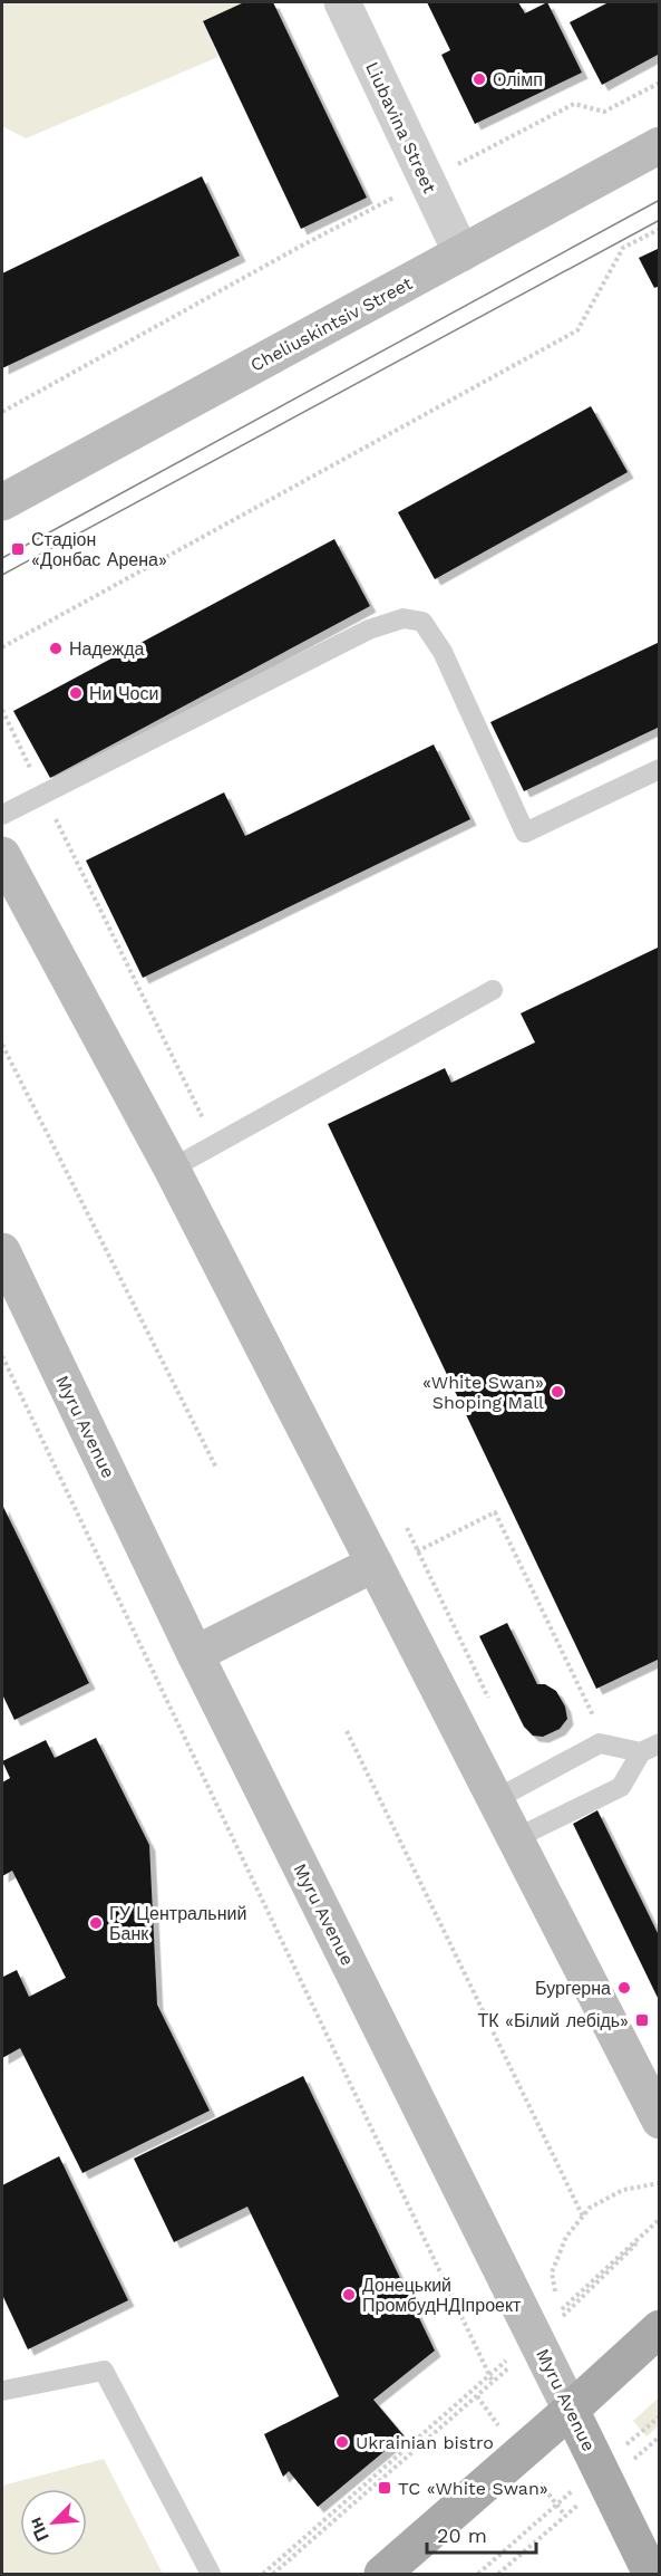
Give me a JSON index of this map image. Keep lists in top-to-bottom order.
{
  "streets": {
    "main road": ["Cheliuskintsiv Street", "Myru Avenue"],
    "street": ["Liubavina Street"]
  },
  "crossings": [
    ["Liubavina Street", "Cheliuskintsiv Street"]
  ],
  "places": {
    "other": [
      "Олімп",
      "Надежда",
      "Ни Чоси",
      "«White Swan» Shoping Mall",
      "ГУ Центральний Банк",
      "Бургерна",
      "Донецький ПромбудНДІпроект",
      "Ukrainian bistro"
    ],
    "transit": ["Стадіон «Донбас Арена»", "ТК «Білий лебідь»", "TC «White Swan»"]
  },
  "scale_bar": "20 m",
  "north": "bottom left"
}
